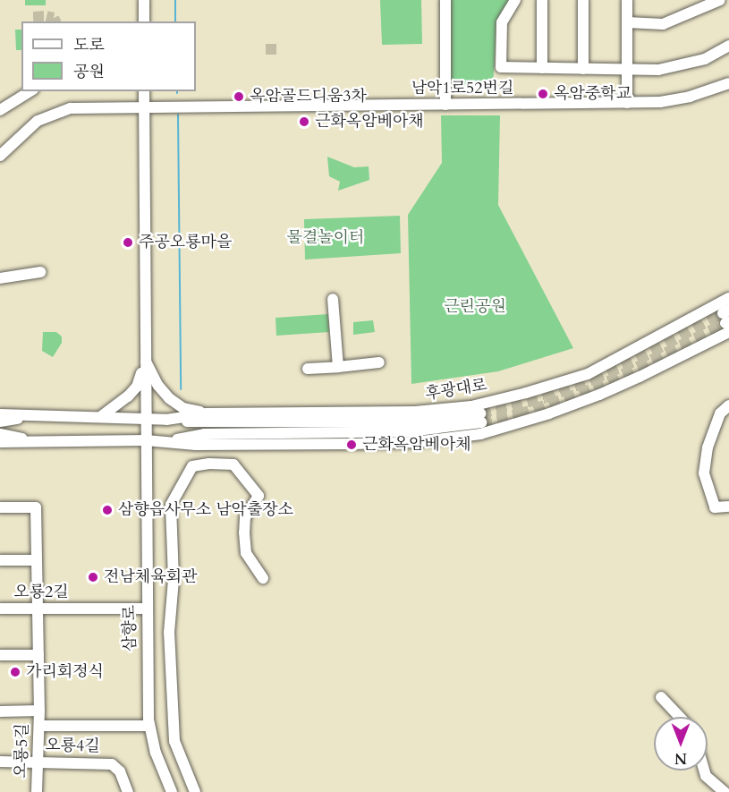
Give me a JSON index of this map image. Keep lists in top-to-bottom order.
{
  "streets": {
    "street": [
      "남악1로52번길",
      "후광대로",
      "오룡2길",
      "삼향로",
      "오룡4길",
      "오룡5길"
    ]
  },
  "crossings": [
    ["남악1로52번길", "삼향로"],
    ["후광대로", "삼향로"],
    ["오룡2길", "삼향로"],
    ["오룡2길", "오룡5길"],
    ["오룡4길", "오룡5길"]
  ],
  "parks": ["물결놀이터", "근린공원"],
  "places": [
    "옥암중학교",
    "옥암골드디움3차",
    "근화옥암베아채",
    "주공오룡마을",
    "근화옥암베아체",
    "삼향읍사무소 남악출장소",
    "전남체육회관",
    "가리회정식"
  ],
  "legend": ["도로", "공원"],
  "north": "bottom"
}
